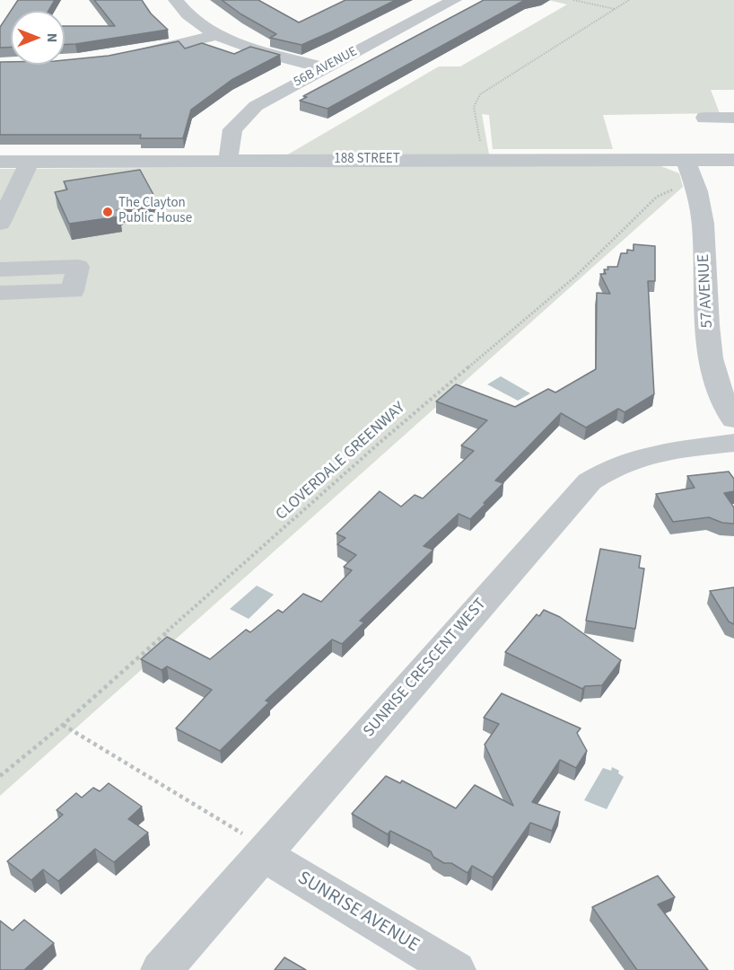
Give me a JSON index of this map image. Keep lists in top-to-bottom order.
{
  "streets": {
    "street": [
      "56B AVENUE",
      "188 STREET",
      "57 AVENUE",
      "SUNRISE CRESCENT WEST",
      "SUNRISE AVENUE"
    ],
    "path": ["CLOVERDALE GREENWAY"]
  },
  "crossings": [
    ["56B AVENUE", "188 STREET"],
    ["188 STREET", "57 AVENUE"],
    ["SUNRISE CRESCENT WEST", "SUNRISE AVENUE"]
  ],
  "places": ["The Clayton Public House"],
  "north": "right"
}
